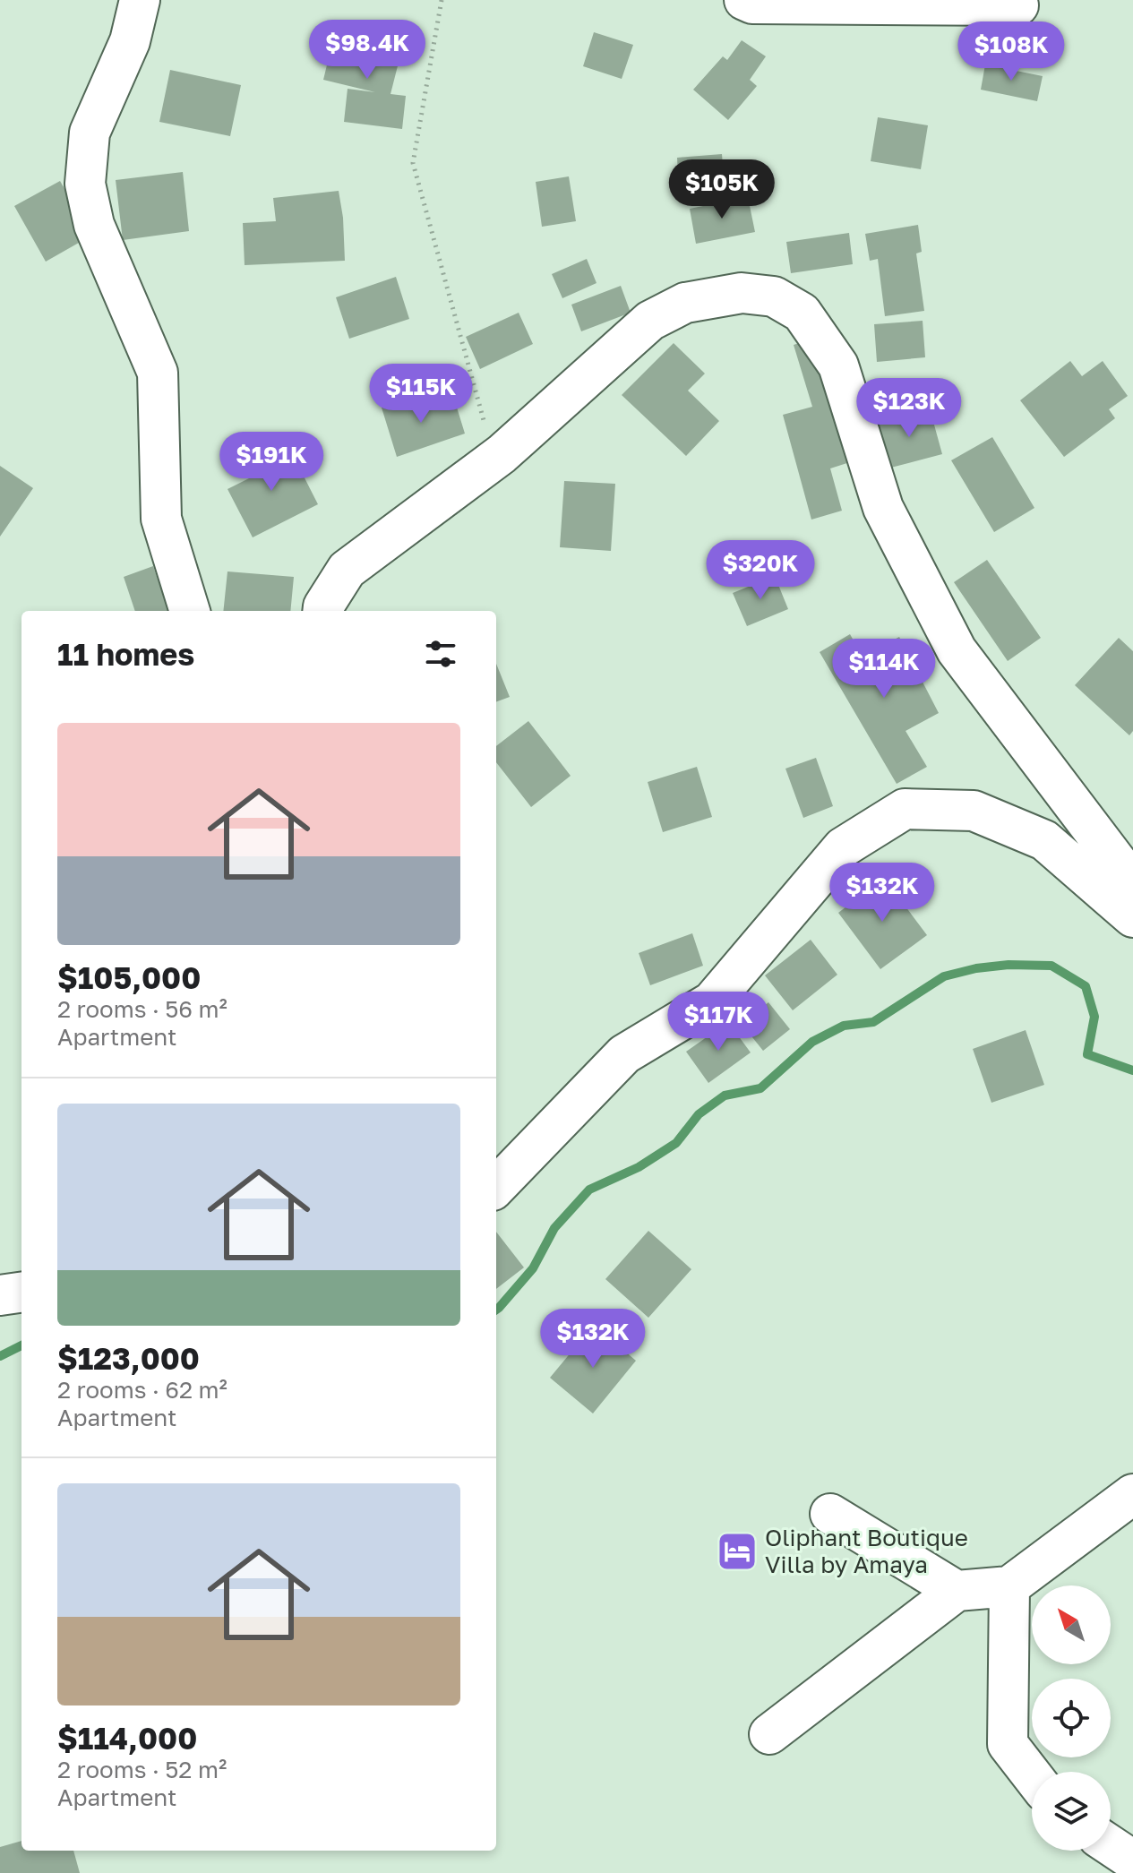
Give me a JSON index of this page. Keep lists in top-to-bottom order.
{
  "places": {
    "hotel": ["Oliphant Boutique Villa by Amaya"]
  },
  "north": "top left",
  "page": {
    "price": [
      "$98.4K",
      "$108K",
      "$105K",
      "$115K",
      "$123K",
      "$191K",
      "$320K",
      "$114K",
      "$132K",
      "$117K",
      "$132K"
    ],
    "heading": "11 homes",
    "list": [
      {
        "name": "$105,000",
        "note": "2 rooms · 56 m² · Apartment"
      },
      {
        "name": "$123,000",
        "note": "2 rooms · 62 m² · Apartment"
      },
      {
        "name": "$114,000",
        "note": "2 rooms · 52 m² · Apartment"
      }
    ]
  }
}
